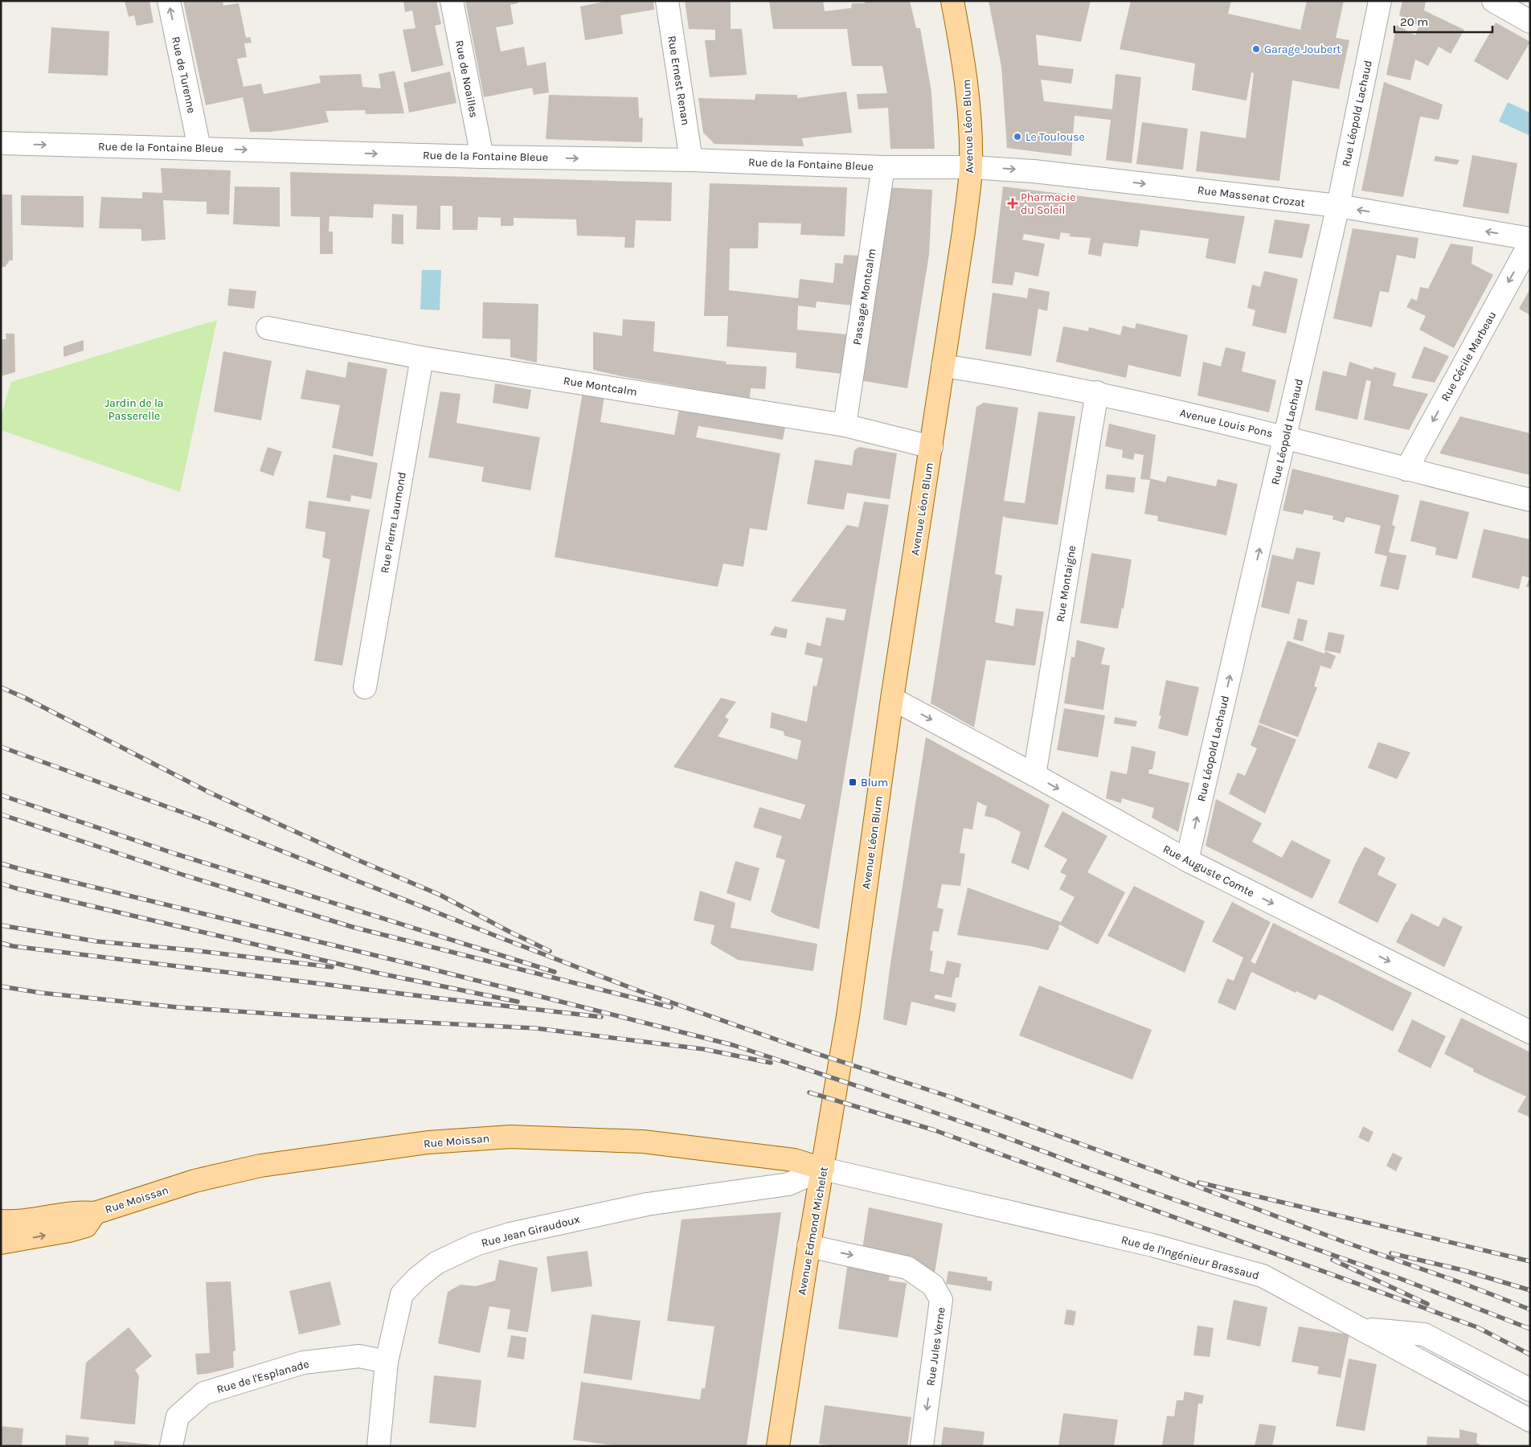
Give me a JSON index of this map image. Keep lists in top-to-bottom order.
{
  "streets": {
    "main road": ["Avenue Léon Blum", "Rue Moissan", "Avenue Edmond Michelet"],
    "street": [
      "Rue de Turenne",
      "Rue de Noailles",
      "Rue Ernest Renan",
      "Rue Léopold Lachaud",
      "Rue de la Fontaine Bleue",
      "Rue Massenat Crozat",
      "Passage Montcalm",
      "Rue Cécile Marbeau",
      "Rue Montcalm",
      "Avenue Louis Pons",
      "Rue Pierre Laumond",
      "Rue Montaigne",
      "Rue Auguste Comte",
      "Rue Jean Giraudoux",
      "Rue de l'Ingénieur Brassaud",
      "Rue Jules Verne",
      "Rue de l'Esplanade"
    ]
  },
  "crossings": [
    ["Rue de Turenne", "Rue de la Fontaine Bleue"],
    ["Rue de Noailles", "Rue de la Fontaine Bleue"],
    ["Rue Ernest Renan", "Rue de la Fontaine Bleue"],
    ["Rue Léopold Lachaud", "Rue Massenat Crozat"],
    ["Rue Léopold Lachaud", "Avenue Louis Pons"],
    ["Rue Léopold Lachaud", "Rue Auguste Comte"],
    ["Avenue Léon Blum", "Rue de la Fontaine Bleue"],
    ["Avenue Léon Blum", "Rue Massenat Crozat"],
    ["Avenue Léon Blum", "Rue Montcalm"],
    ["Avenue Léon Blum", "Avenue Louis Pons"],
    ["Avenue Léon Blum", "Rue Auguste Comte"],
    ["Avenue Léon Blum", "Avenue Edmond Michelet"],
    ["Rue de la Fontaine Bleue", "Rue Massenat Crozat"],
    ["Rue de la Fontaine Bleue", "Passage Montcalm"],
    ["Passage Montcalm", "Rue Montcalm"],
    ["Rue Cécile Marbeau", "Avenue Louis Pons"],
    ["Rue Montcalm", "Rue Pierre Laumond"],
    ["Avenue Louis Pons", "Rue Montaigne"],
    ["Rue Montaigne", "Rue Auguste Comte"],
    ["Rue Moissan", "Rue Jean Giraudoux"],
    ["Rue Moissan", "Avenue Edmond Michelet"],
    ["Rue Moissan", "Rue de l'Ingénieur Brassaud"],
    ["Rue Jean Giraudoux", "Avenue Edmond Michelet"],
    ["Rue Jean Giraudoux", "Rue de l'Ingénieur Brassaud"],
    ["Rue Jean Giraudoux", "Rue de l'Esplanade"],
    ["Avenue Edmond Michelet", "Rue de l'Ingénieur Brassaud"],
    ["Avenue Edmond Michelet", "Rue Jules Verne"]
  ],
  "one_way": [
    "Rue de Turenne",
    "Rue Léopold Lachaud",
    "Rue de la Fontaine Bleue",
    "Rue Cécile Marbeau",
    "Rue Auguste Comte"
  ],
  "parks": ["Jardin de la Passerelle"],
  "places": {
    "other": ["Garage Joubert", "Le Toulouse"],
    "health": ["Pharmacie du Soleil"],
    "transit": ["Blum"]
  },
  "scale_bar": "20 m"
}
